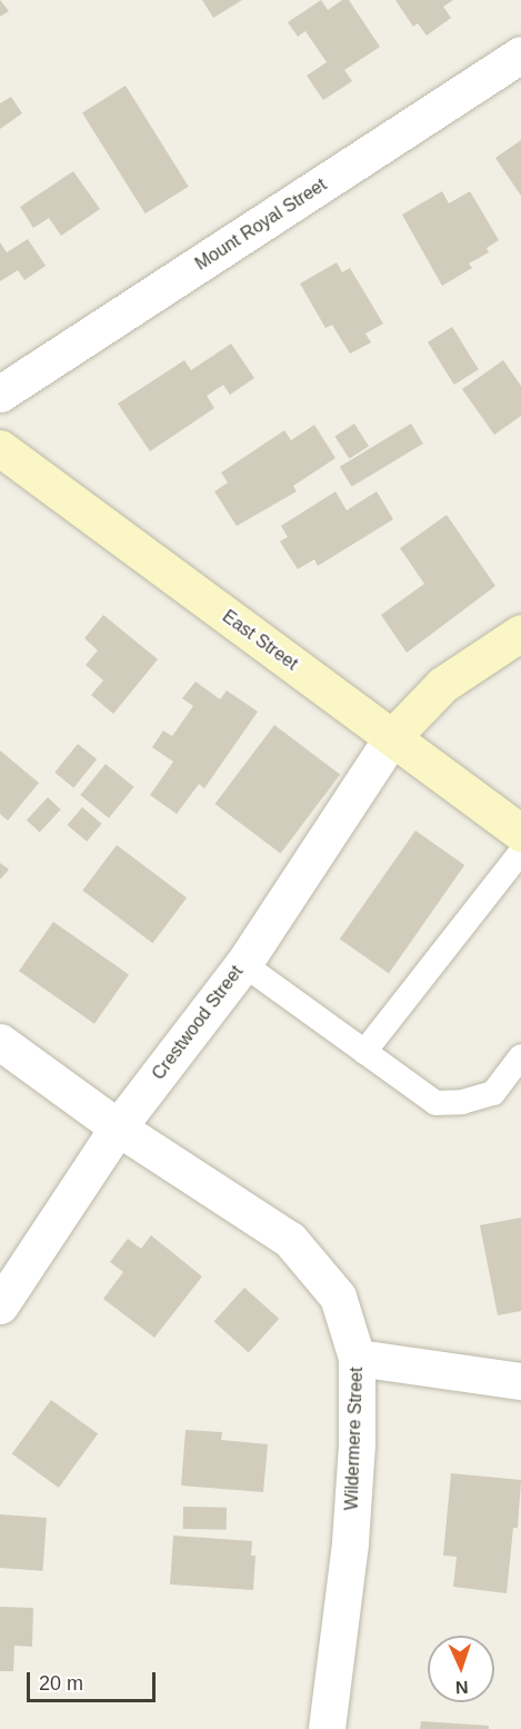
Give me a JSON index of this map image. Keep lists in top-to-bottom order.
{
  "streets": {
    "main road": ["East Street"],
    "street": ["Mount Royal Street", "Crestwood Street", "Wildermere Street"]
  },
  "crossings": [
    ["East Street", "Crestwood Street"],
    ["Crestwood Street", "Wildermere Street"]
  ],
  "scale_bar": "20 m",
  "north": "bottom"
}
